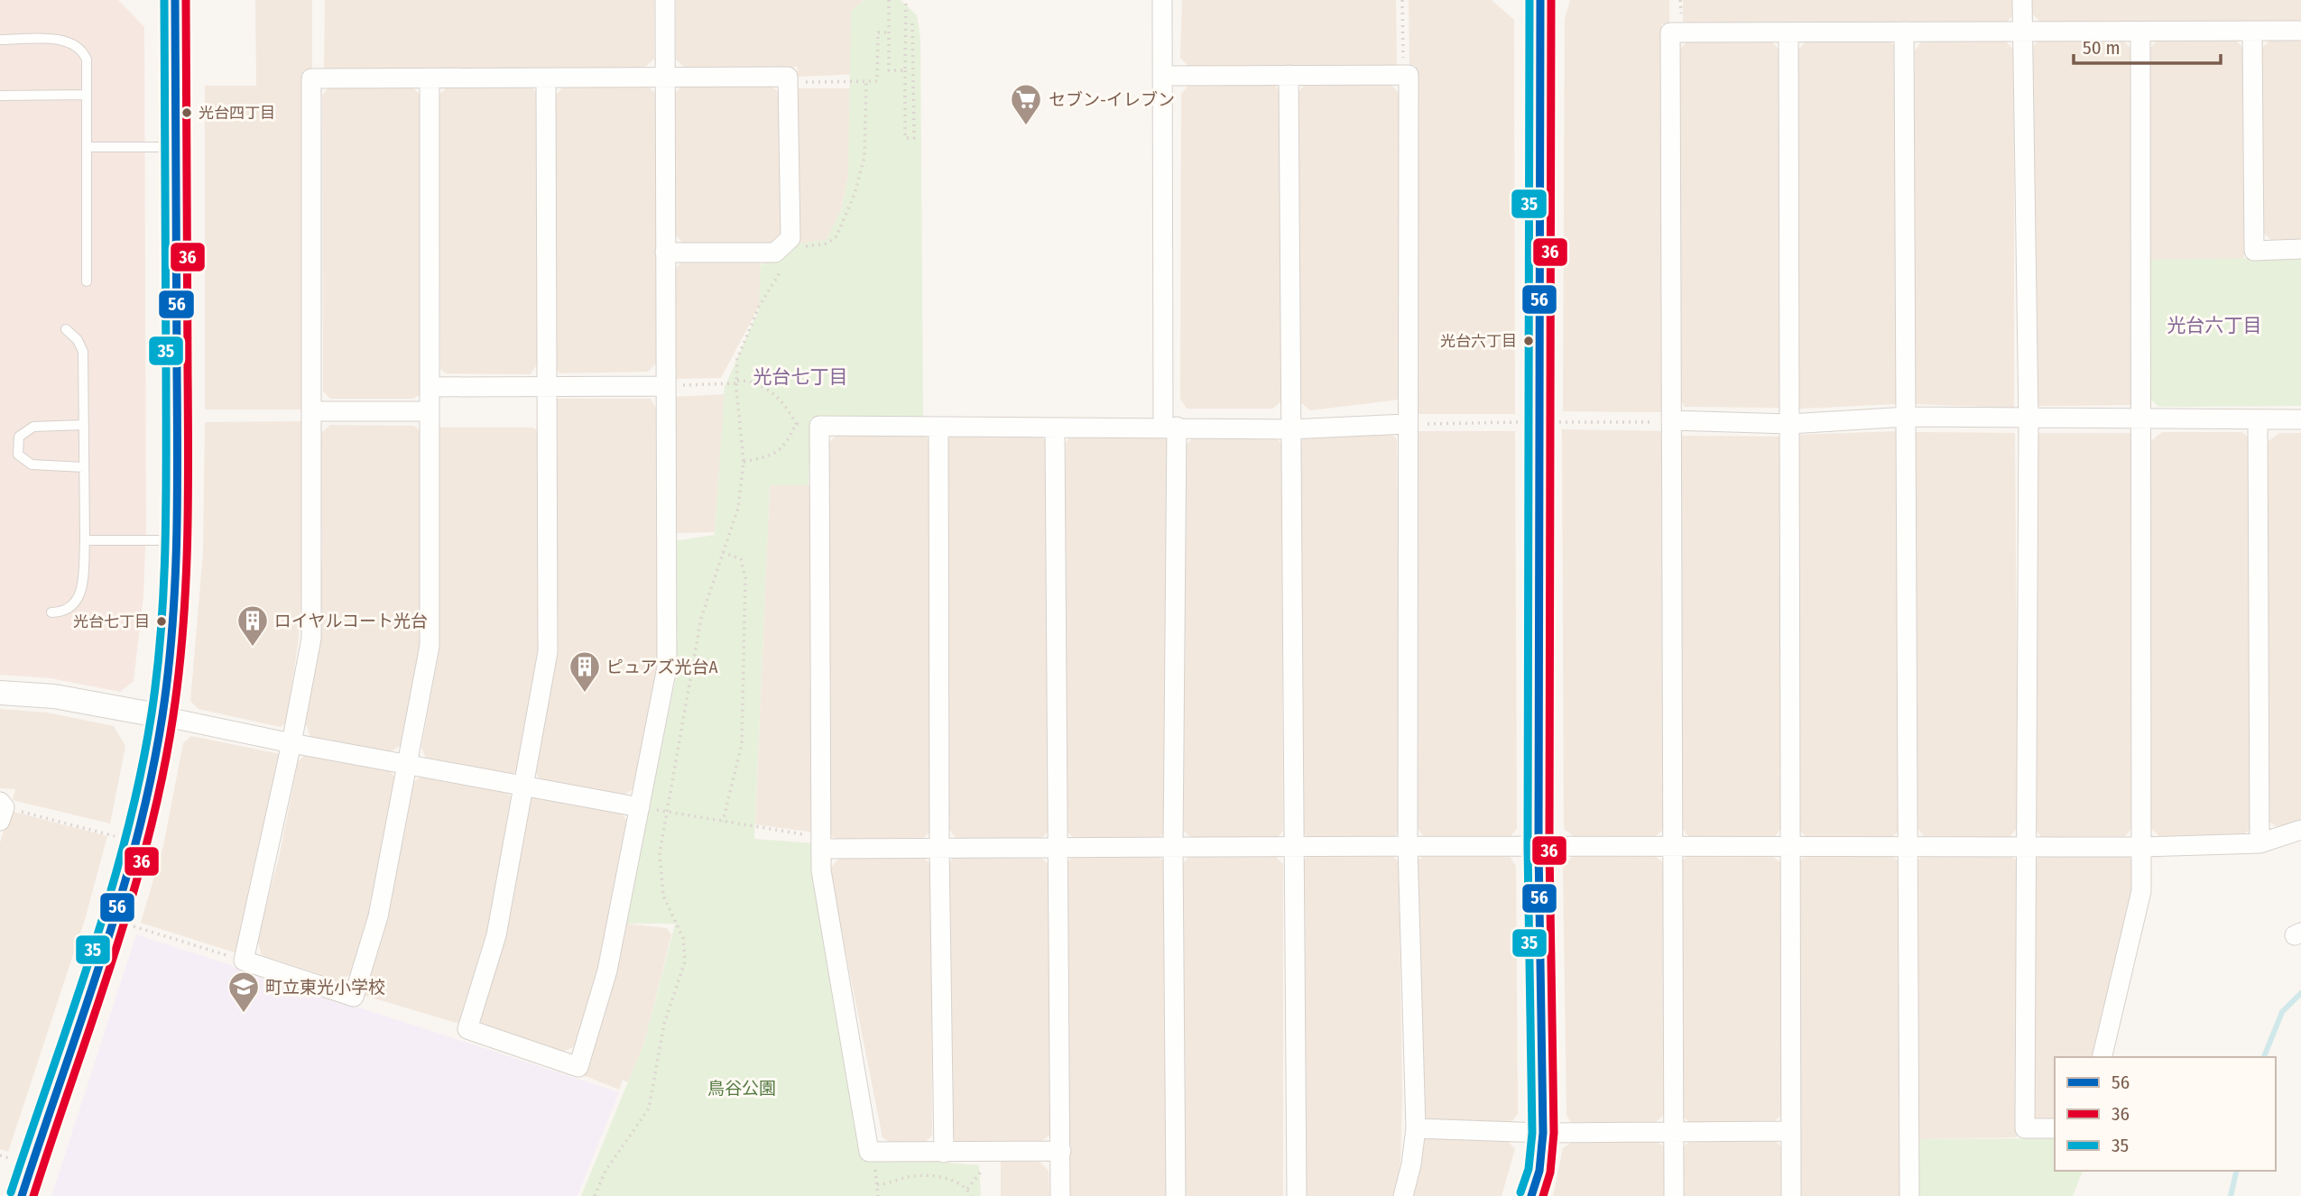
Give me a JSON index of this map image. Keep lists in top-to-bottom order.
{
  "districts": ["光台六丁目", "光台七丁目"],
  "parks": ["鳥谷公園"],
  "places": {
    "other": ["光台四丁目", "光台六丁目", "光台七丁目"],
    "supermarket": ["セブン-イレブン"],
    "building": ["ロイヤルコート光台", "ピュアズ光台A"],
    "school or university": ["町立東光小学校"]
  },
  "lines": ["transit line 56", "transit line 36", "transit line 35"],
  "legend": ["56", "36", "35"],
  "scale_bar": "50 m"
}
